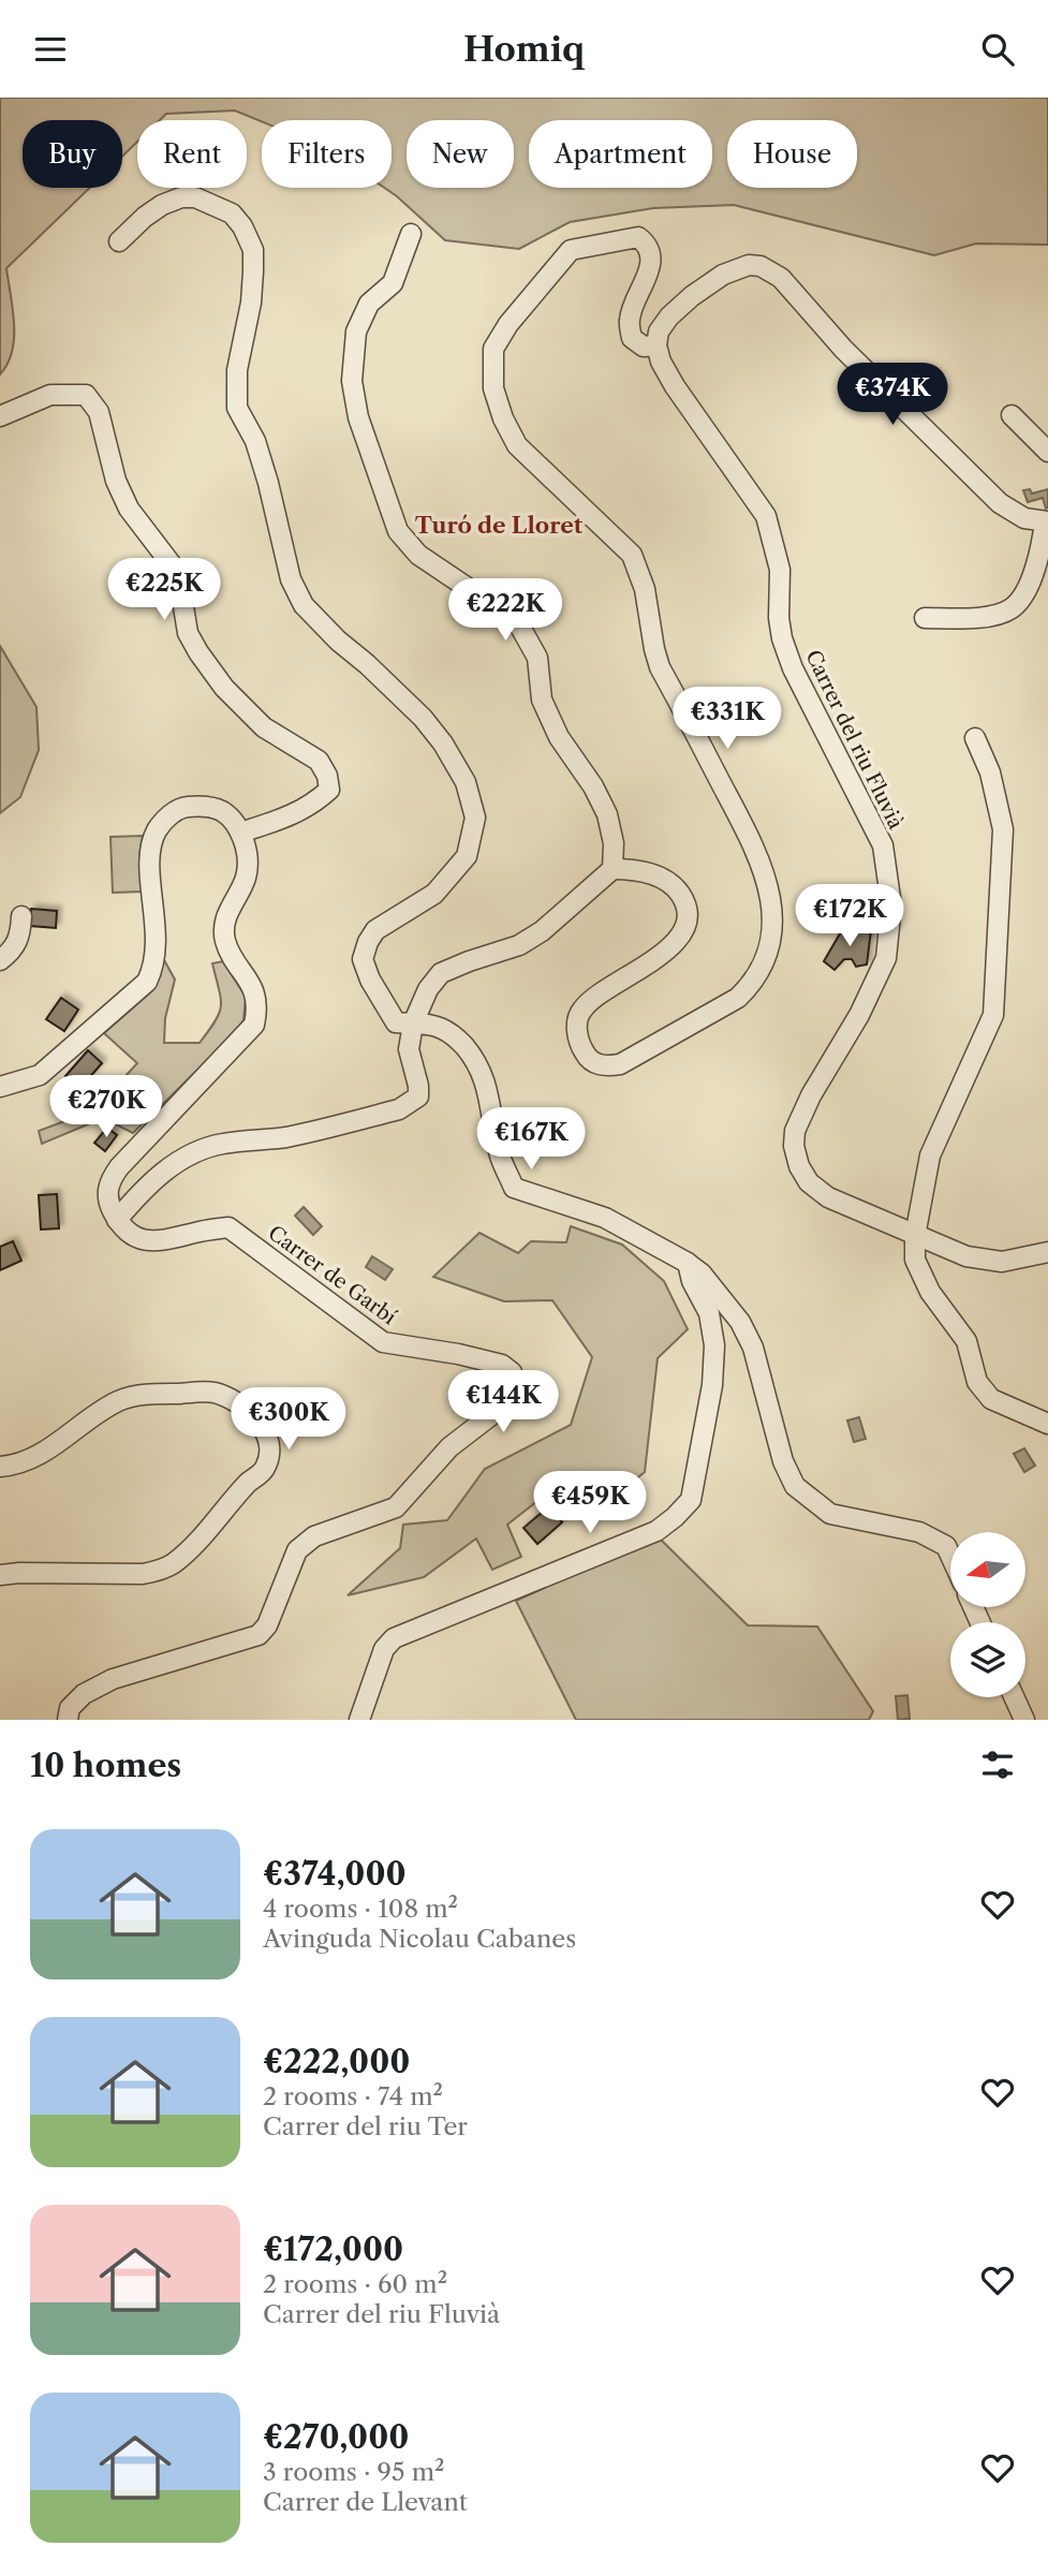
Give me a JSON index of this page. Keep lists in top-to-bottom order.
{
  "streets": {
    "street": ["Carrer del riu Fluvià", "Carrer de Garbí"]
  },
  "districts": ["Turó de Lloret"],
  "north": "left",
  "page": {
    "header": "Homiq",
    "chip": [
      "Buy",
      "Rent",
      "Filters",
      "New",
      "Apartment",
      "House"
    ],
    "price": [
      "€374K",
      "€225K",
      "€222K",
      "€331K",
      "€172K",
      "€270K",
      "€167K",
      "€144K",
      "€300K",
      "€459K"
    ],
    "heading": "10 homes",
    "list": [
      {
        "name": "€374,000",
        "note": "4 rooms · 108 m² · Avinguda Nicolau Cabanes"
      },
      {
        "name": "€222,000",
        "note": "2 rooms · 74 m² · Carrer del riu Ter"
      },
      {
        "name": "€172,000",
        "note": "2 rooms · 60 m² · Carrer del riu Fluvià"
      },
      {
        "name": "€270,000",
        "note": "3 rooms · 95 m² · Carrer de Llevant"
      }
    ]
  }
}
